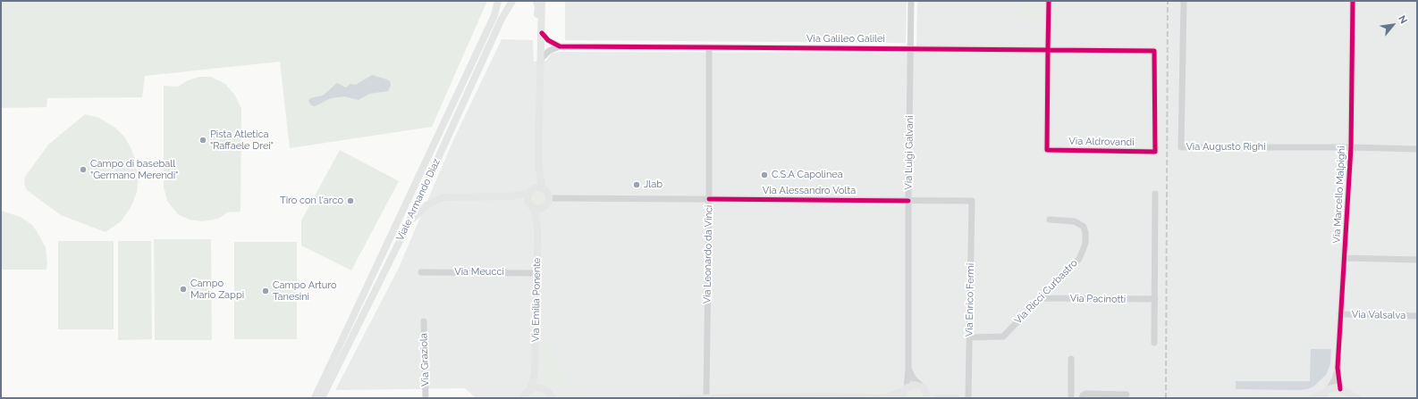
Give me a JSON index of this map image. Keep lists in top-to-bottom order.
{
  "streets": {
    "main road": ["Viale Armando Diaz", "Via Emilia Ponente"],
    "street": [
      "Via Galileo Galilei",
      "Via Aldrovandi",
      "Via Augusto Righi",
      "Via Luigi Galvani",
      "Via Alessandro Volta",
      "Via Marcello Malpighi",
      "Via Leonardo da Vinci",
      "Via Meucci",
      "Via Ricci Curbastro",
      "Via Pacinotti",
      "Via Enrico Fermi",
      "Via Valsalva",
      "Via Graziola"
    ]
  },
  "crossings": [
    ["Via Galileo Galilei", "Via Aldrovandi"],
    ["Via Galileo Galilei", "Via Luigi Galvani"],
    ["Via Galileo Galilei", "Via Leonardo da Vinci"],
    ["Via Augusto Righi", "Via Marcello Malpighi"],
    ["Via Luigi Galvani", "Via Alessandro Volta"],
    ["Via Alessandro Volta", "Via Leonardo da Vinci"],
    ["Via Alessandro Volta", "Via Emilia Ponente"],
    ["Via Alessandro Volta", "Via Enrico Fermi"],
    ["Via Marcello Malpighi", "Via Valsalva"],
    ["Via Meucci", "Via Emilia Ponente"],
    ["Via Ricci Curbastro", "Via Pacinotti"],
    ["Via Ricci Curbastro", "Via Enrico Fermi"]
  ],
  "places": [
    "Pista Atletica \"Raffaele Drei\"",
    "Campo di baseball \"Germano Merendi\"",
    "C.S.A Capolinea",
    "Jlab",
    "Tiro con l'arco",
    "Campo Mario Zappi",
    "Campo Arturo Tanesini"
  ],
  "north": "top right"
}
